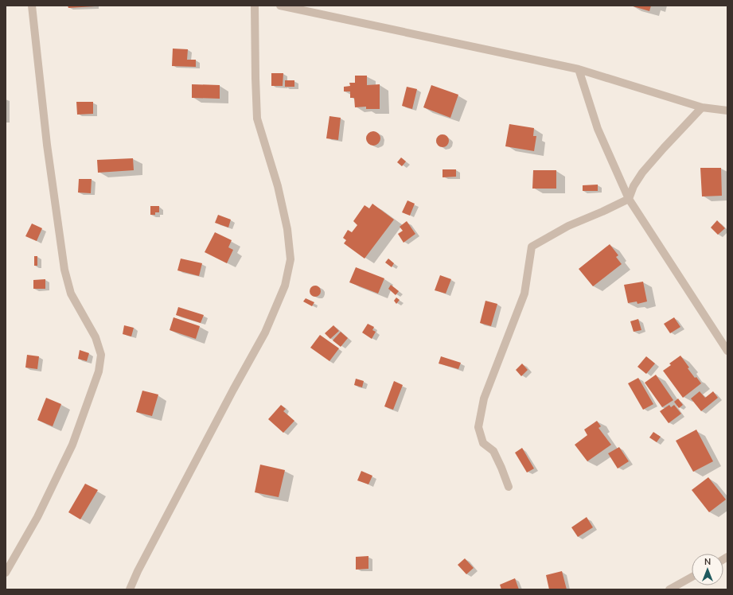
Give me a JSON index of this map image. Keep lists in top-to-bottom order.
{
  "north": "top"
}
